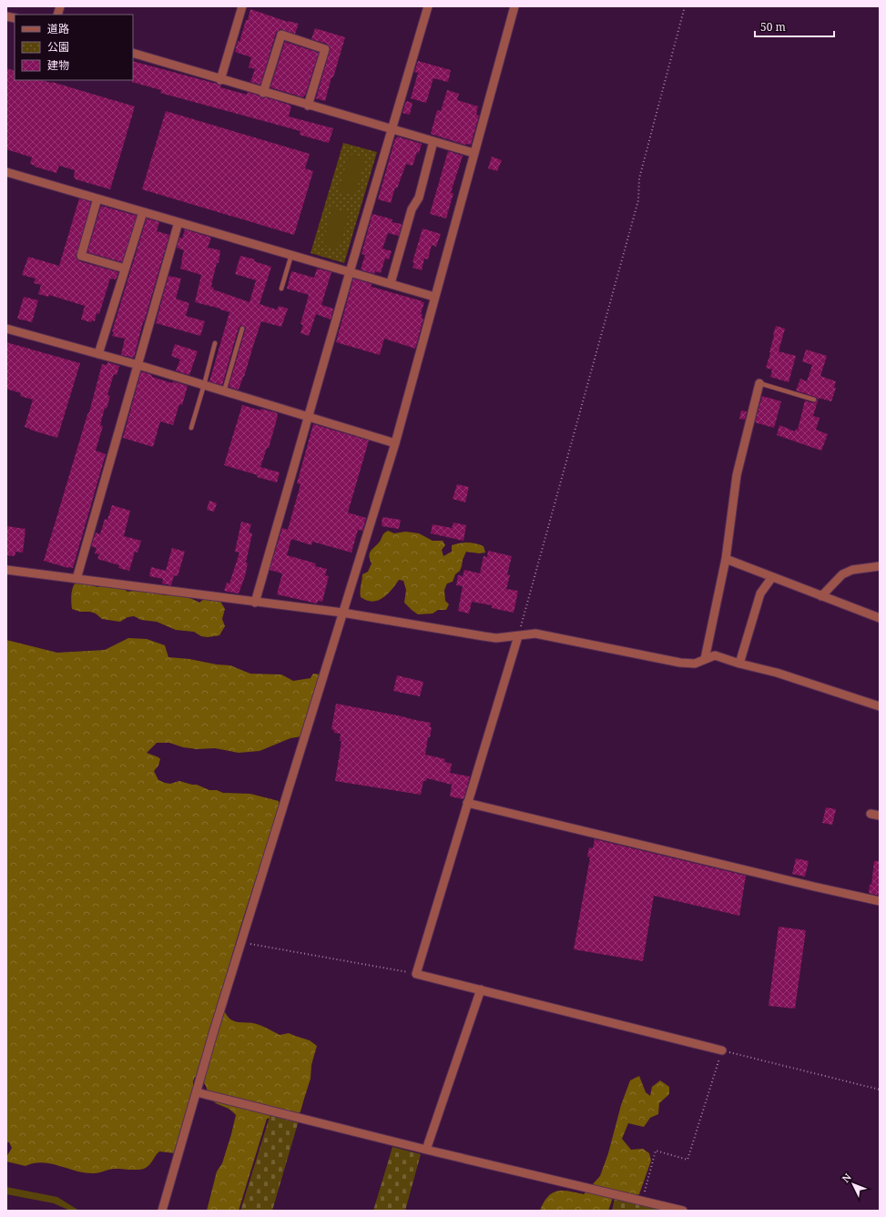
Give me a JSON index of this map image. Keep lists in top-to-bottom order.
{
  "legend": ["道路", "公園", "建物"],
  "scale_bar": "50 m",
  "north": "top left"
}
